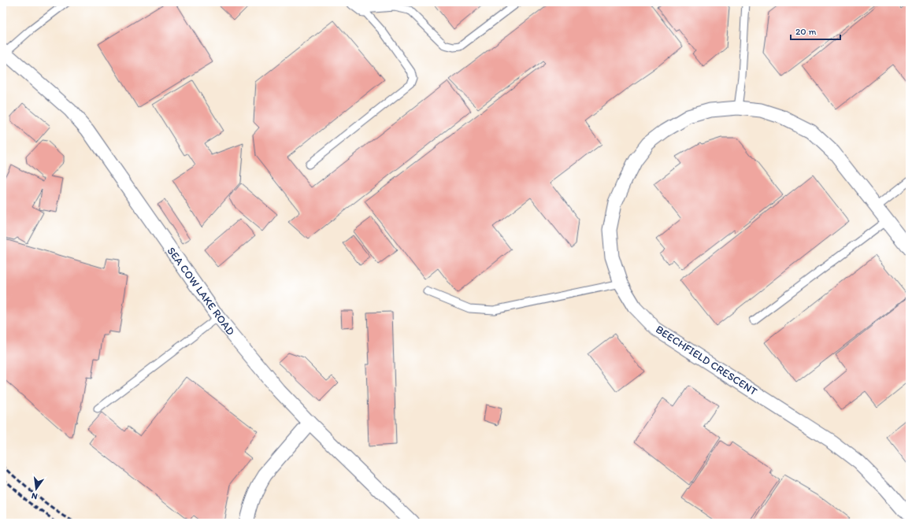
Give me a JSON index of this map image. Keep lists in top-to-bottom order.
{
  "streets": {
    "street": ["SEA COW LAKE ROAD", "BEECHFIELD CRESCENT"]
  },
  "scale_bar": "20 m",
  "north": "bottom"
}
